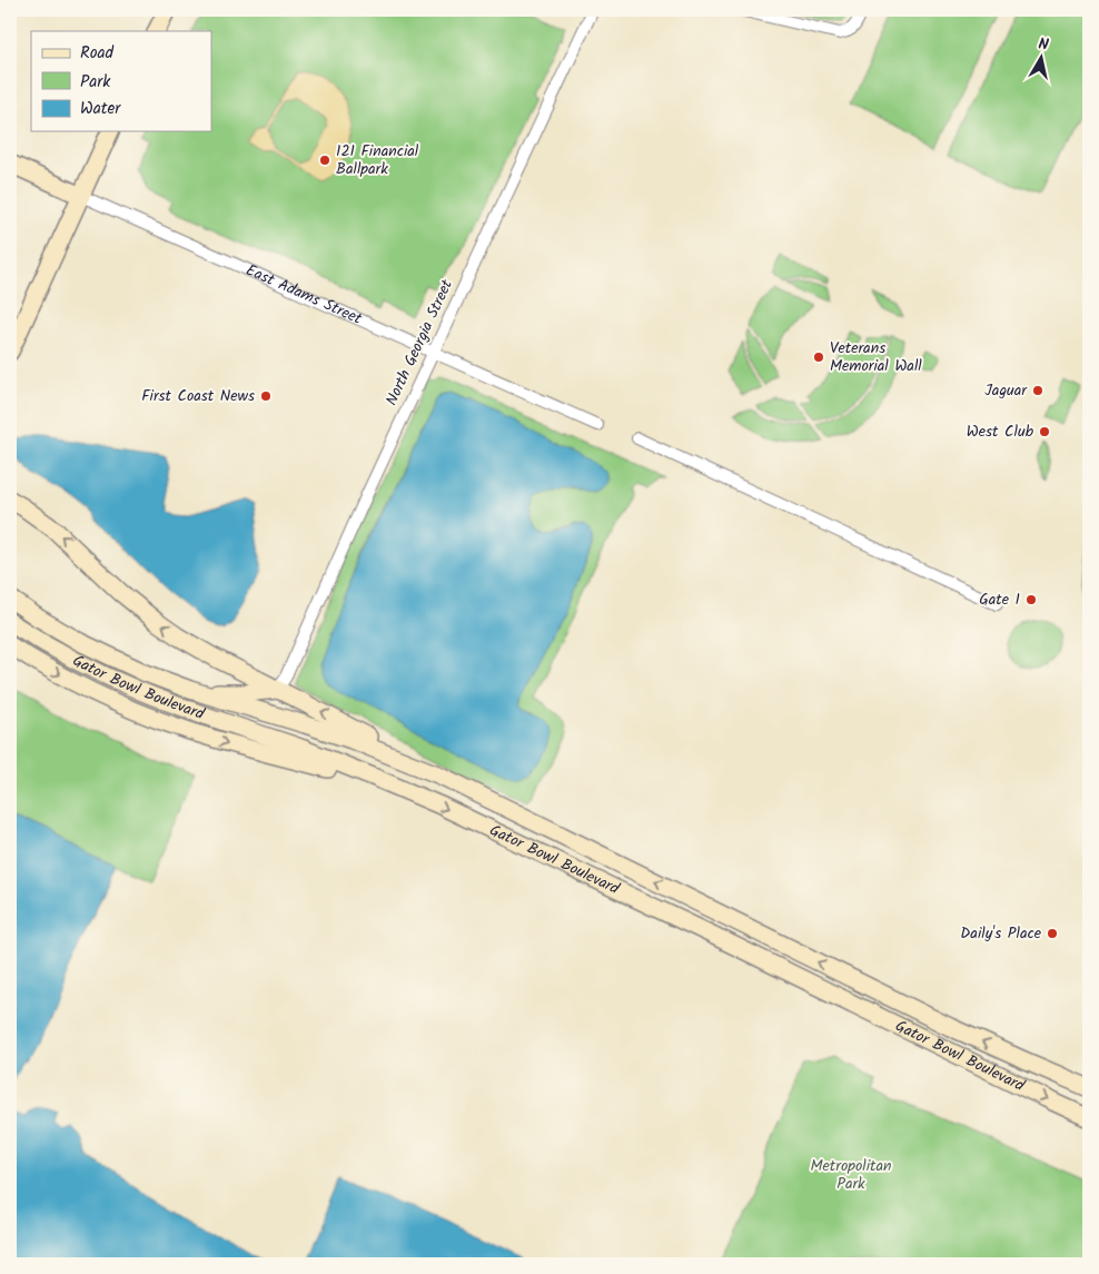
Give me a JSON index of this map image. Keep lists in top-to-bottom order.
{
  "streets": {
    "main road": ["East Adams Street", "Gator Bowl Boulevard"],
    "street": ["North Georgia Street"]
  },
  "crossings": [
    ["East Adams Street", "North Georgia Street"]
  ],
  "parks": ["Metropolitan Park"],
  "places": [
    "121 Financial Ballpark",
    "Veterans Memorial Wall",
    "Jaguar",
    "First Coast News",
    "West Club",
    "Gate 1",
    "Daily's Place"
  ],
  "legend": ["Road", "Park", "Water"],
  "north": "top"
}
